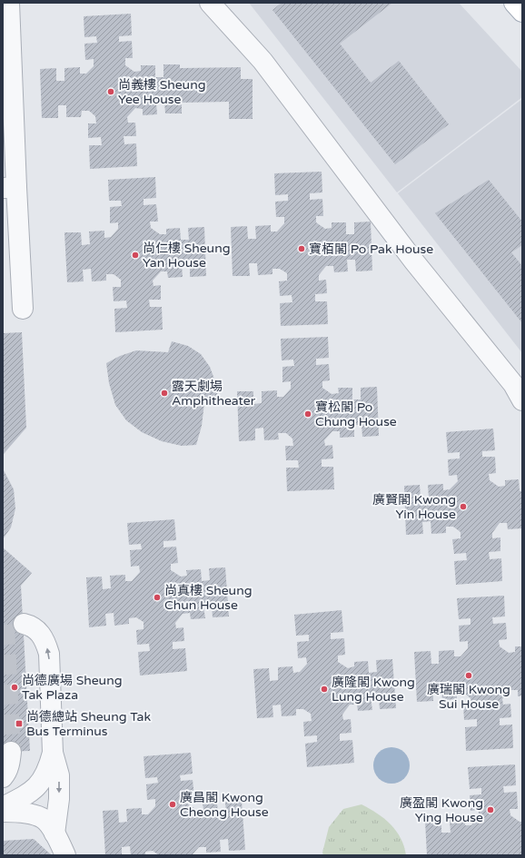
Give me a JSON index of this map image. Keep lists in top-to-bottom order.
{
  "places": {
    "other": [
      "尚義樓 Sheung Yee House",
      "寶栢閣 Po Pak House",
      "尚仁樓 Sheung Yan House",
      "露天劇場 Amphitheater",
      "寶松閣 Po Chung House",
      "廣賢閣 Kwong Yin House",
      "尚真樓 Sheung Chun House",
      "廣瑞閣 Kwong Sui House",
      "尚德廣場 Sheung Tak Plaza",
      "廣隆閣 Kwong Lung House",
      "廣昌閣 Kwong Cheong House",
      "廣盈閣 Kwong Ying House"
    ],
    "transit": ["尚德總站 Sheung Tak Bus Terminus"]
  }
}
